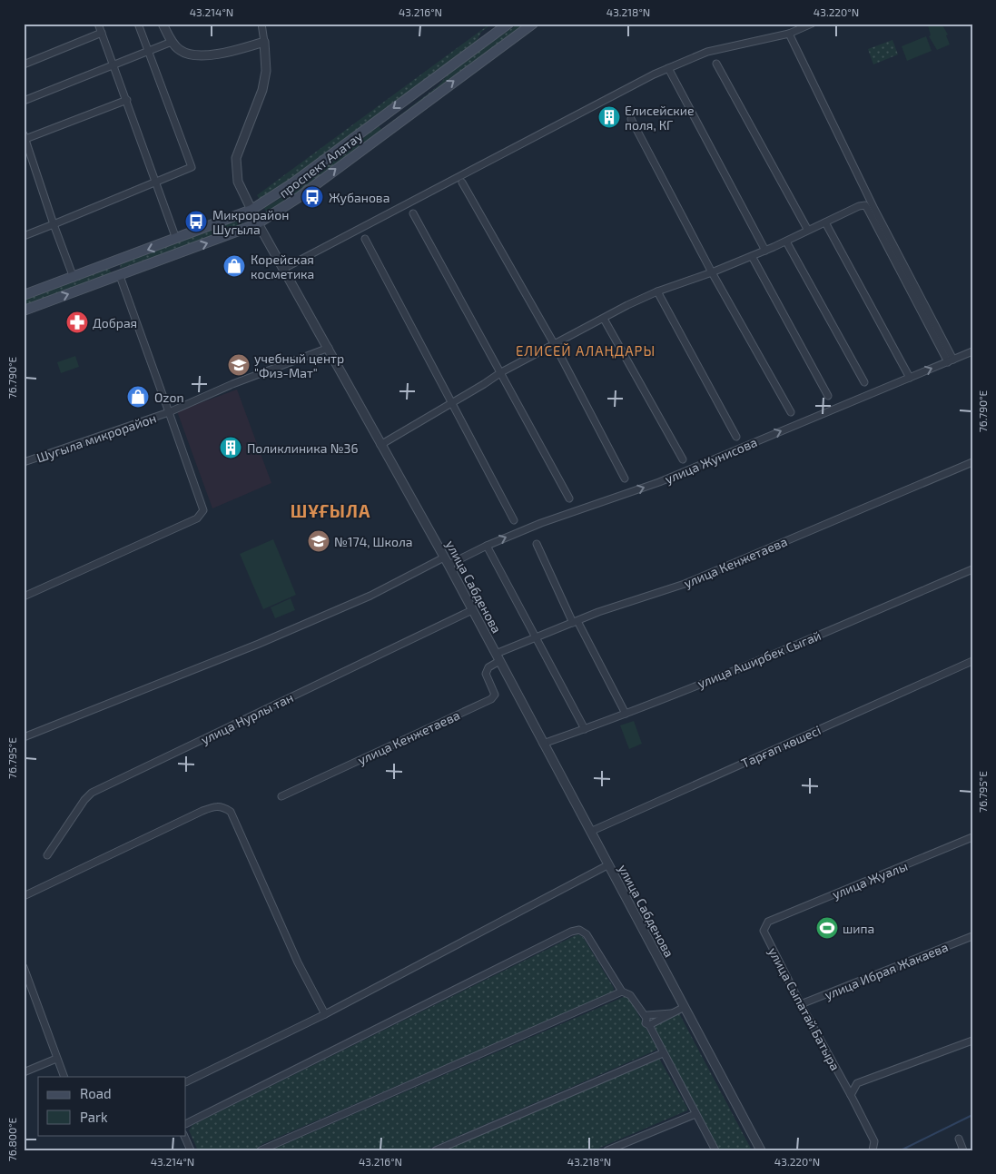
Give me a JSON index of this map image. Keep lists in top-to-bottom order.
{
  "streets": {
    "main road": ["проспект Алатау", "улица Сабденова"],
    "street": [
      "Шугыла микрорайон",
      "улица Жунисова",
      "улица Кенжетаева",
      "улица Аширбек Сыгай",
      "улица Нурлы тан",
      "Тарғап көшесі",
      "улица Жуалы",
      "улица Ибрая Жакаева",
      "улица Сыпатай Батыра"
    ]
  },
  "crossings": [
    ["проспект Алатау", "Шугыла микрорайон"],
    ["проспект Алатау", "улица Сабденова"],
    ["Шугыла микрорайон", "улица Сабденова"],
    ["улица Жунисова", "улица Сабденова"],
    ["улица Кенжетаева", "улица Сабденова"],
    ["улица Сабденова", "улица Аширбек Сыгай"],
    ["улица Сабденова", "улица Нурлы тан"],
    ["улица Сабденова", "Тарғап көшесі"],
    ["улица Жуалы", "улица Сыпатай Батыра"],
    ["улица Ибрая Жакаева", "улица Сыпатай Батыра"]
  ],
  "one_way": ["улица Жунисова"],
  "districts": ["ЕЛИСЕЙ АЛАҢДАРЫ", "ШҰҒЫЛА"],
  "places": {
    "building": ["Елисейские поля, КГ", "Поликлиника №36"],
    "bus stop": ["Жубанова", "Микрорайон Шугыла"],
    "shop": ["Корейская косметика", "Ozon"],
    "pharmacy": ["Добрая"],
    "school or university": ["учебный центр \"Физ-Мат\"", "№174, Школа"],
    "sports": ["шипа"]
  },
  "legend": ["Road", "Park"],
  "coordinates": [
    "43.214°N",
    "43.216°N",
    "43.218°N",
    "43.220°N",
    "76.790°E",
    "76.795°E",
    "76.800°E"
  ]
}
